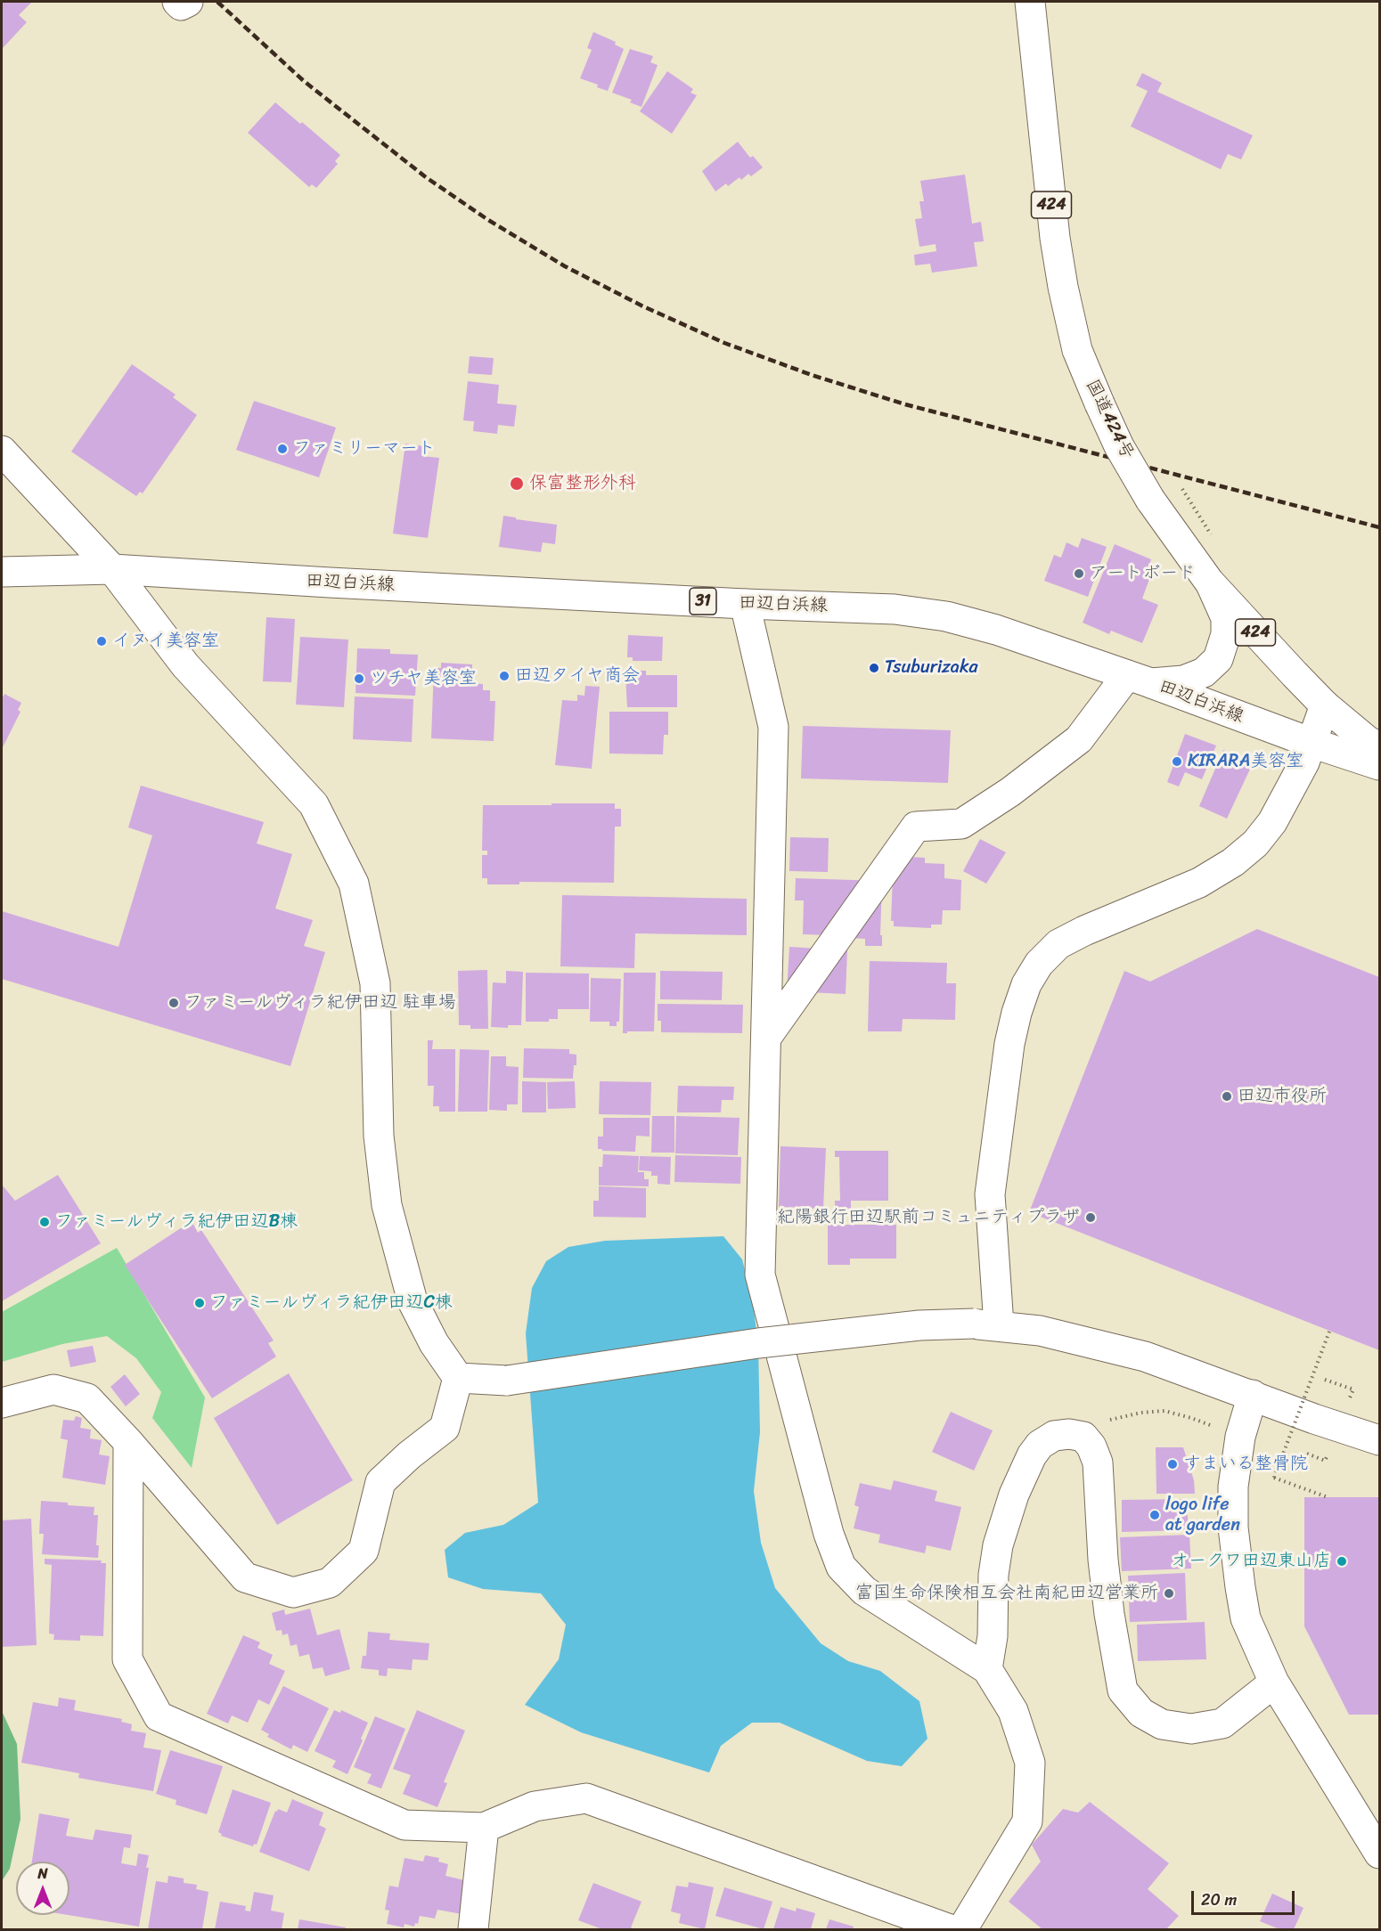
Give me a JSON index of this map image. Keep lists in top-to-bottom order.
{
  "streets": {
    "main road": [
      "424",
      "国道424号",
      "田辺白浜線",
      "31"
    ]
  },
  "places": [
    "ファミリーマート",
    "保富整形外科",
    "アートボード",
    "イヌイ美容室",
    "Tsuburizaka",
    "田辺タイヤ商会",
    "ツチヤ美容室",
    "KIRARA美容室",
    "ファミールヴィラ紀伊田辺 駐車場",
    "田辺市役所",
    "紀陽銀行田辺駅前コミュニティプラザ",
    "ファミールヴィラ紀伊田辺B棟",
    "ファミールヴィラ紀伊田辺C棟",
    "すまいる整骨院",
    "logo life at garden",
    "オークワ田辺東山店",
    "富国生命保険相互会社南紀田辺営業所"
  ],
  "scale_bar": "20 m",
  "north": "top"
}
